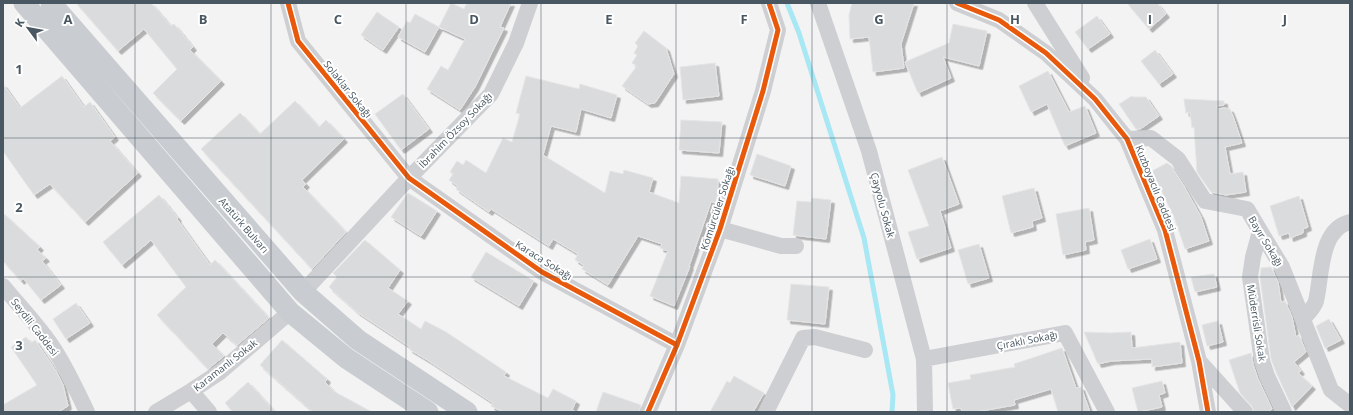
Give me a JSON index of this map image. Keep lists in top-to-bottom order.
{
  "streets": {
    "main road": ["Atatürk Bulvarı"],
    "street": [
      "Solaklar Sokağı",
      "İbrahim Özsoy Sokağı",
      "Kuzboyacılı Caddesi",
      "Çayyolu Sokak",
      "Kömürcüler Sokağı",
      "Bayır Sokağı",
      "Karaca Sokağı",
      "Müderrisli Sokak",
      "Seydili Caddesi",
      "Çıraklı Sokağı",
      "Karamanlı Sokak"
    ]
  },
  "crossings": [
    ["Solaklar Sokağı", "İbrahim Özsoy Sokağı"],
    ["Solaklar Sokağı", "Karaca Sokağı"],
    ["İbrahim Özsoy Sokağı", "Atatürk Bulvarı"],
    ["İbrahim Özsoy Sokağı", "Karaca Sokağı"],
    ["Kuzboyacılı Caddesi", "Bayır Sokağı"],
    ["Çayyolu Sokak", "Çıraklı Sokağı"],
    ["Kömürcüler Sokağı", "Karaca Sokağı"],
    ["Bayır Sokağı", "Müderrisli Sokak"]
  ],
  "north": "top left",
  "grid": {
    "columns": [
      "A",
      "B",
      "C",
      "D",
      "E",
      "F",
      "G",
      "H",
      "I",
      "J"
    ],
    "rows": ["1", "2", "3"]
  }
}
